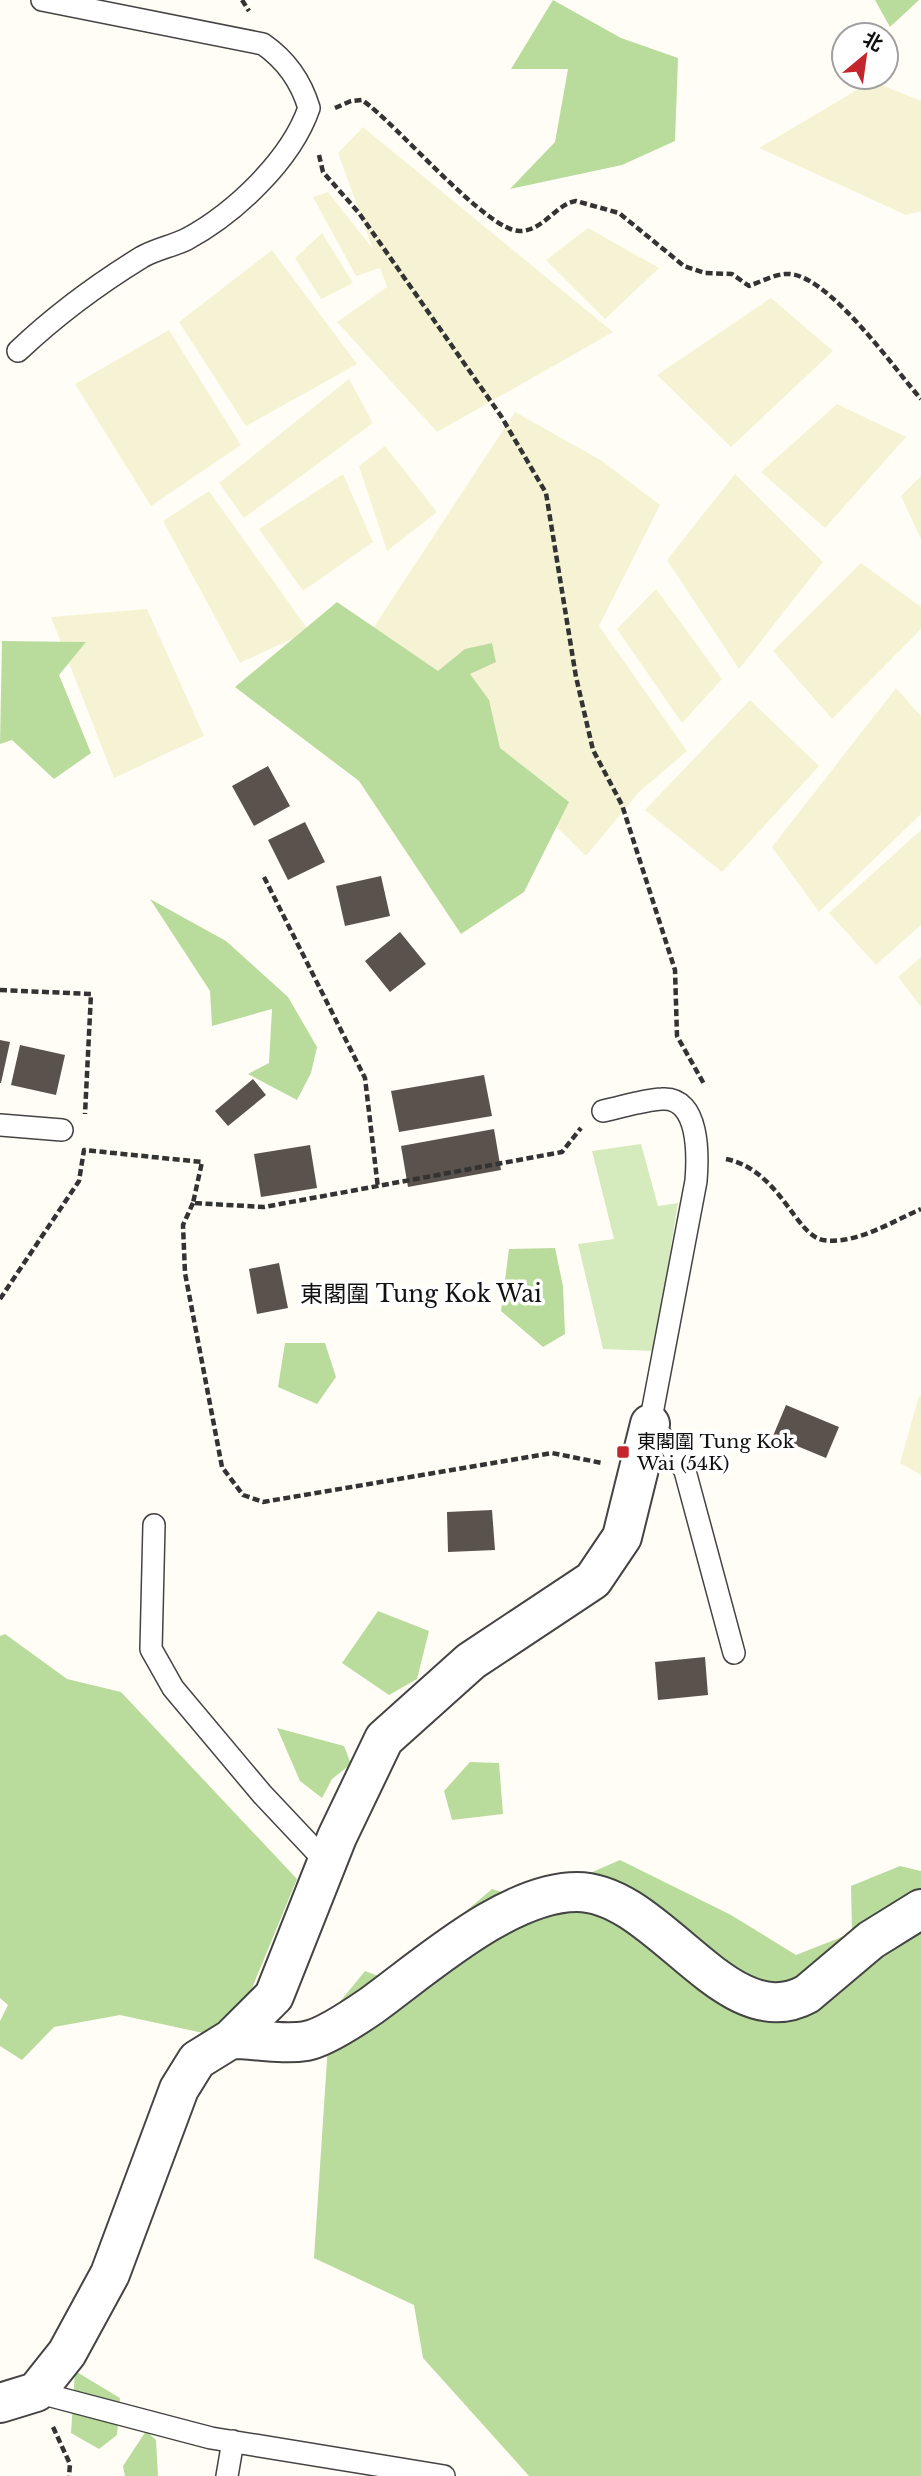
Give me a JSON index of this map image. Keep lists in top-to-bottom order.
{
  "districts": ["東閣圍 Tung Kok Wai"],
  "places": {
    "transit": ["東閣圍 Tung Kok Wai (54K)"]
  },
  "north": "top right"
}
